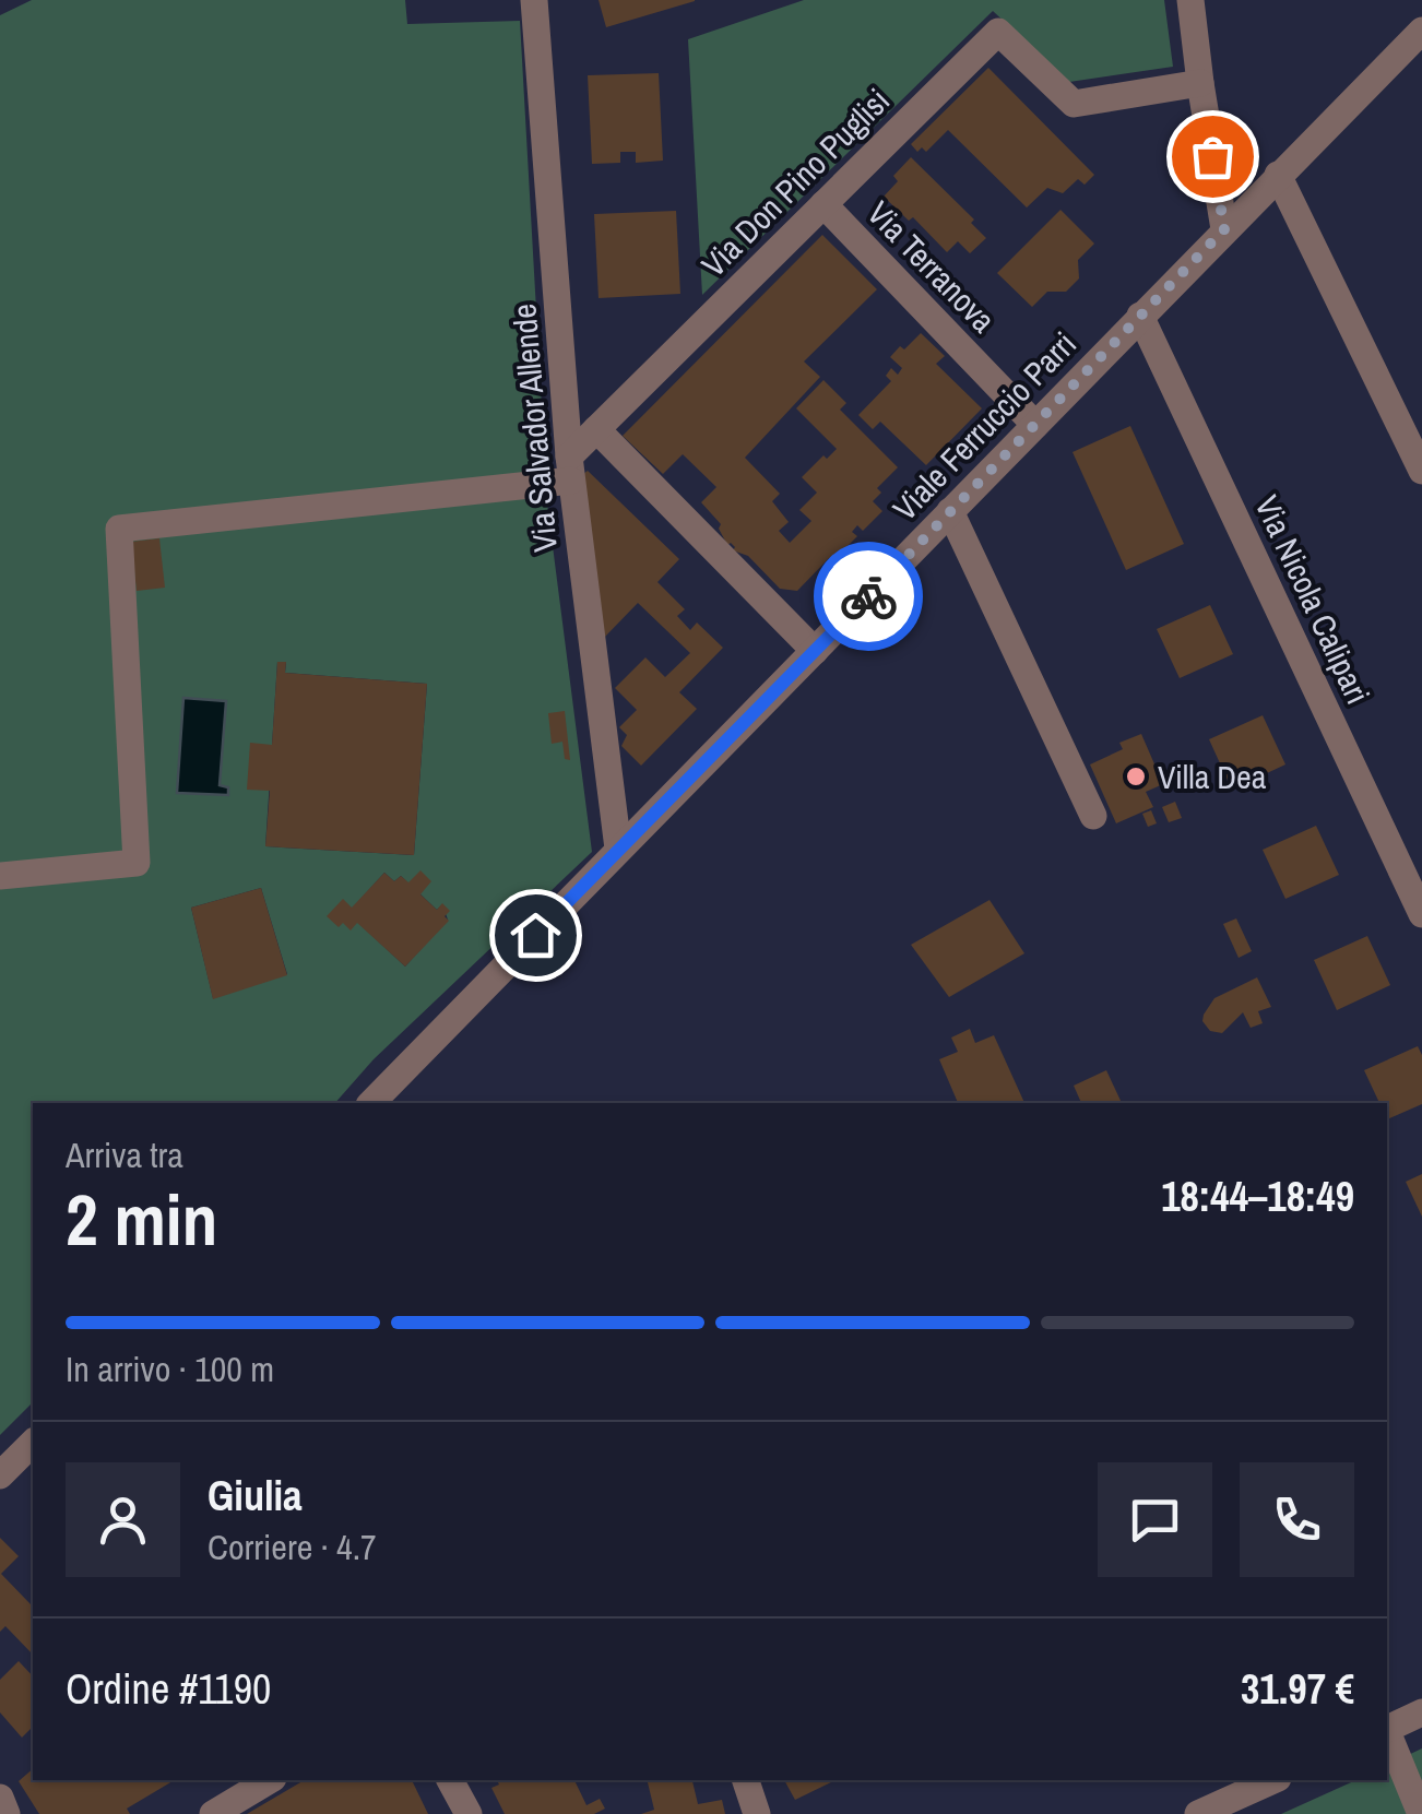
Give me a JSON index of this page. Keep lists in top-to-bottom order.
{
  "streets": {
    "street": [
      "Via Don Pino Puglisi",
      "Via Terranova",
      "Viale Ferruccio Parri",
      "Via Salvador Allende",
      "Via Nicola Calipari"
    ]
  },
  "crossings": [
    ["Via Don Pino Puglisi", "Via Terranova"],
    ["Via Don Pino Puglisi", "Via Salvador Allende"],
    ["Via Terranova", "Viale Ferruccio Parri"],
    ["Viale Ferruccio Parri", "Via Salvador Allende"],
    ["Viale Ferruccio Parri", "Via Nicola Calipari"]
  ],
  "places": ["Villa Dea"],
  "page": {
    "heading": ["2 min", "Arriva tra", "18:44–18:49"],
    "panel": [
      "Giulia",
      "Corriere · 4.7",
      "Ordine #1190",
      "31.97 €"
    ],
    "bar": "In arrivo · 100 m"
  }
}
